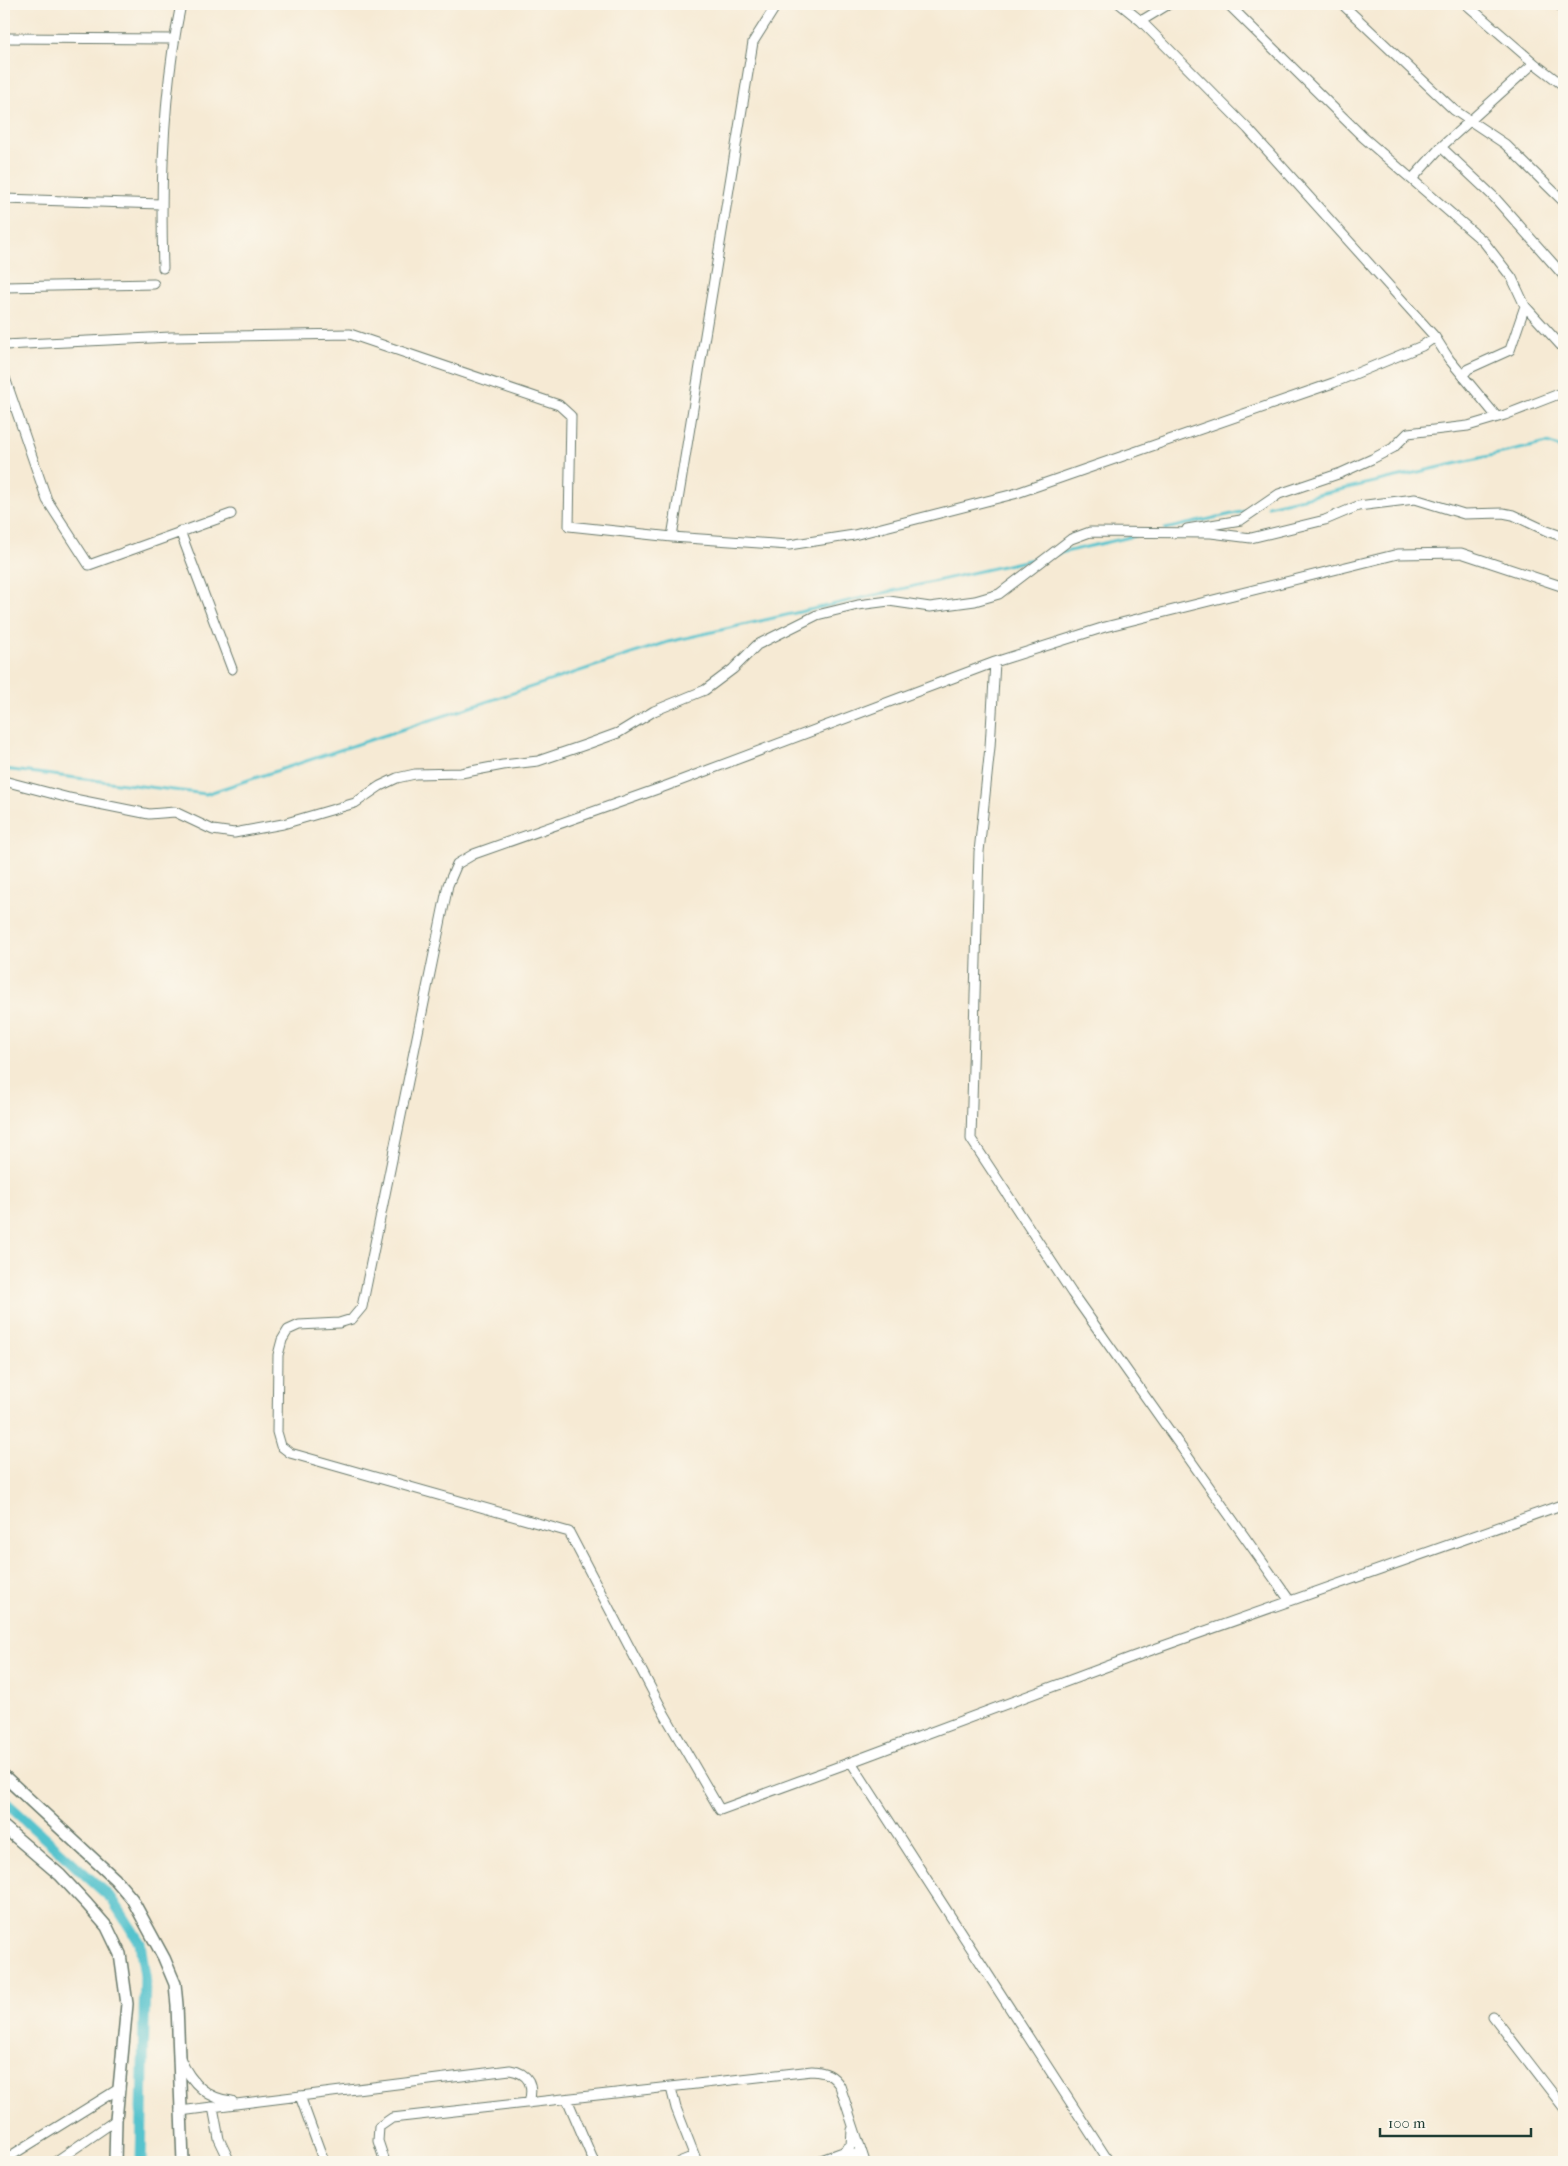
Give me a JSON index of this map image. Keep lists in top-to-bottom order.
{
  "scale_bar": "100 m"
}
